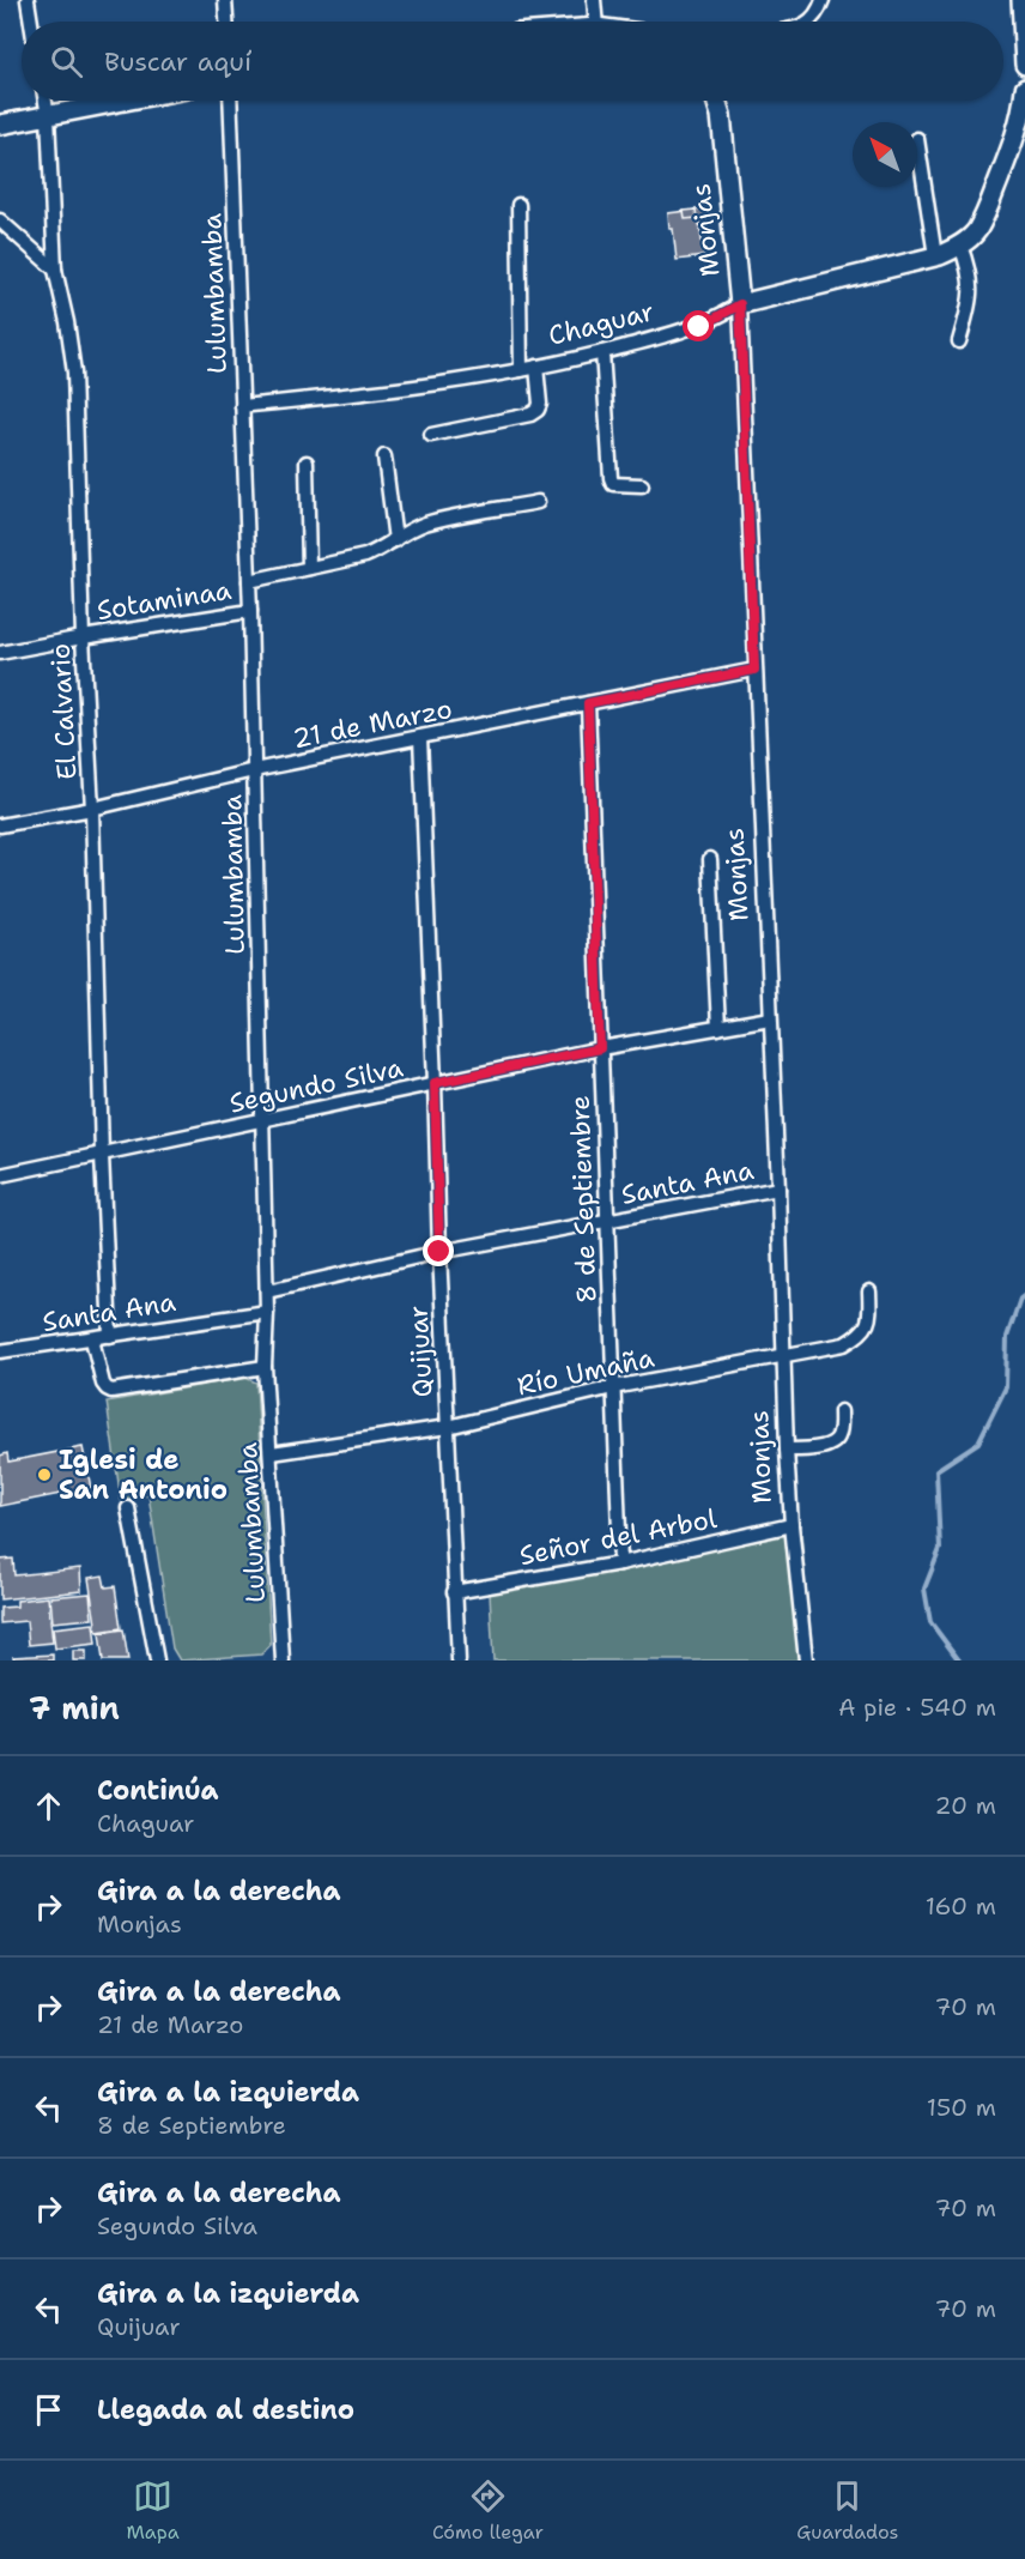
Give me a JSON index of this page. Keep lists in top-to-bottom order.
{
  "streets": {
    "street": [
      "Monjas",
      "Lulumbamba",
      "Chaguar",
      "Sotaminaa",
      "El Calvario",
      "21 de Marzo",
      "Segundo Silva",
      "Santa Ana",
      "8 de Septiembre",
      "Quijuar",
      "Río Umaña",
      "Señor del Arbol"
    ]
  },
  "crossings": [
    ["Monjas", "Chaguar"],
    ["Monjas", "21 de Marzo"],
    ["Monjas", "Segundo Silva"],
    ["Monjas", "Santa Ana"],
    ["Monjas", "Río Umaña"],
    ["Monjas", "Señor del Arbol"],
    ["Lulumbamba", "Chaguar"],
    ["Lulumbamba", "Sotaminaa"],
    ["Lulumbamba", "21 de Marzo"],
    ["Lulumbamba", "Segundo Silva"],
    ["Lulumbamba", "Santa Ana"],
    ["Lulumbamba", "Río Umaña"],
    ["Sotaminaa", "El Calvario"],
    ["El Calvario", "21 de Marzo"],
    ["El Calvario", "Segundo Silva"],
    ["El Calvario", "Santa Ana"],
    ["21 de Marzo", "8 de Septiembre"],
    ["21 de Marzo", "Quijuar"],
    ["Segundo Silva", "8 de Septiembre"],
    ["Segundo Silva", "Quijuar"],
    ["Santa Ana", "8 de Septiembre"],
    ["Santa Ana", "Quijuar"],
    ["8 de Septiembre", "Río Umaña"],
    ["8 de Septiembre", "Señor del Arbol"],
    ["Quijuar", "Río Umaña"],
    ["Quijuar", "Señor del Arbol"]
  ],
  "places": ["Iglesi de San Antonio"],
  "north": "top left",
  "page": {
    "search": "Buscar aquí",
    "heading": ["7 min", "A pie · 540 m"],
    "list": [
      ["Continúa", "Chaguar", "20 m"],
      ["Gira a la derecha", "Monjas", "160 m"],
      ["Gira a la derecha", "21 de Marzo", "70 m"],
      ["Gira a la izquierda", "8 de Septiembre", "150 m"],
      ["Gira a la derecha", "Segundo Silva", "70 m"],
      ["Gira a la izquierda", "Quijuar", "70 m"],
      "Llegada al destino"
    ],
    "nav": ["Mapa", "Cómo llegar", "Guardados"]
  }
}
